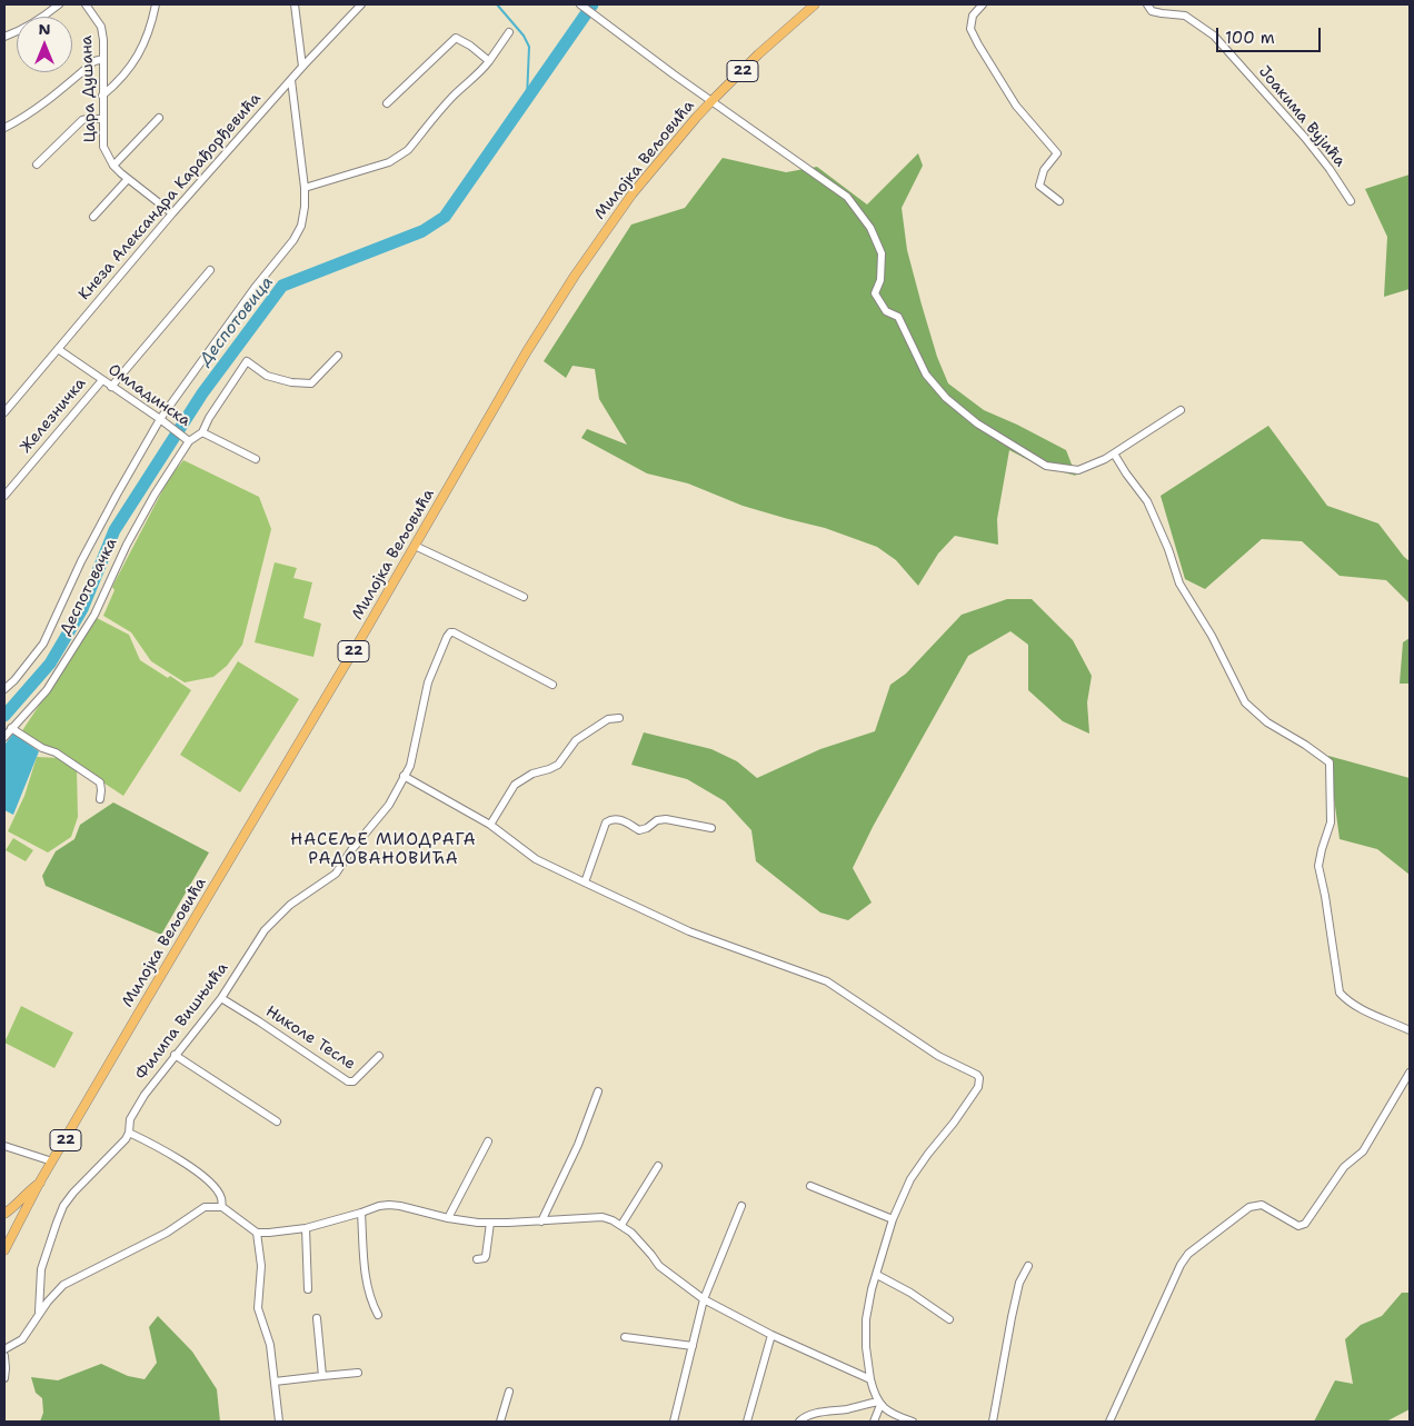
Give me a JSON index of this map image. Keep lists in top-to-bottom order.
{
  "streets": {
    "main road": ["22", "Милојка Вељовића"],
    "street": [
      "Цара Душана",
      "Јоакима Вујића",
      "Кнеза Александра Карађорђевића",
      "Омладинска",
      "Железничка",
      "Деспотовачка",
      "Филипа Вишњића",
      "Николе Тесле"
    ]
  },
  "crossings": [
    ["Цара Душана", "Кнеза Александра Карађорђевића"],
    ["Кнеза Александра Карађорђевића", "Омладинска"],
    ["Омладинска", "Железничка"],
    ["Омладинска", "Деспотовачка"],
    ["Филипа Вишњића", "Николе Тесле"]
  ],
  "districts": ["НАСЕЉЕ МИОДРАГА РАДОВАНОВИЋА"],
  "water": ["Деспотовица"],
  "scale_bar": "100 m",
  "north": "top"
}
